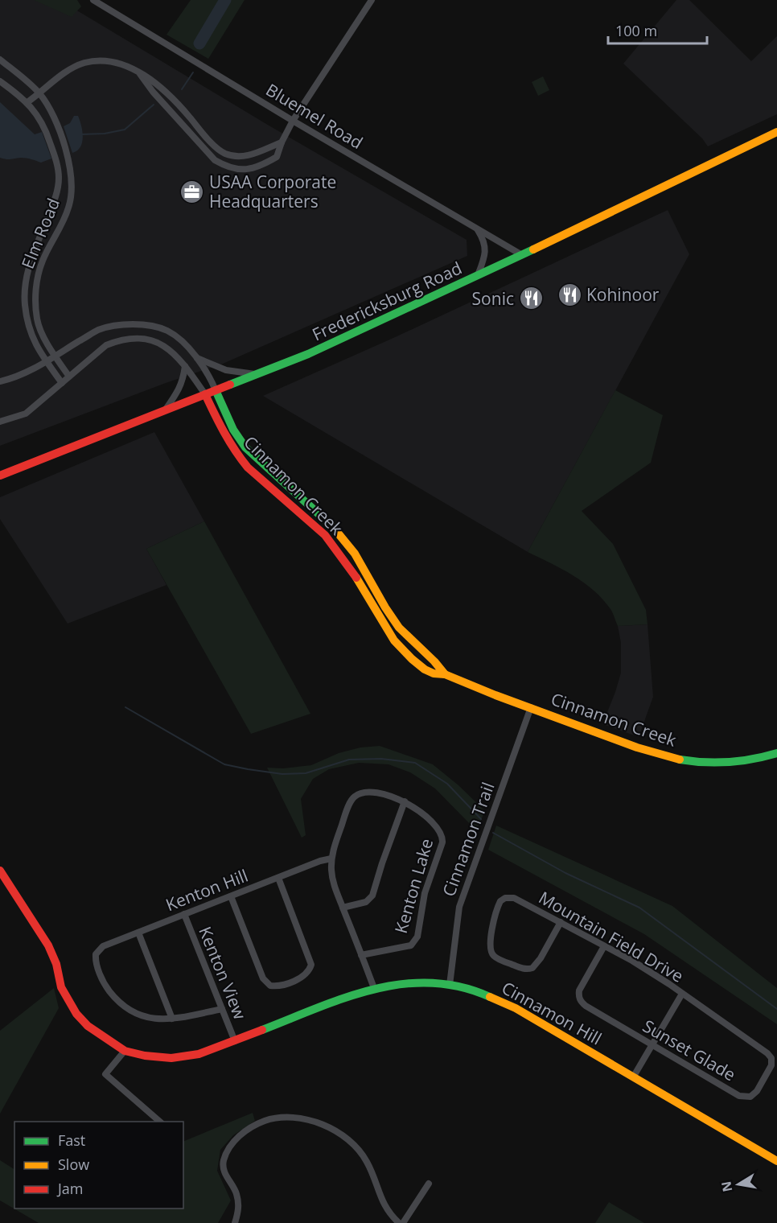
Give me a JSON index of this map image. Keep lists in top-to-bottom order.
{
  "streets": {
    "street": [
      "Bluemel Road",
      "Elm Road",
      "Fredericksburg Road",
      "Cinnamon Creek",
      "Cinnamon Trail",
      "Kenton Lake",
      "Kenton Hill",
      "Mountain Field Drive",
      "Kenton View",
      "Cinnamon Hill",
      "Sunset Glade"
    ]
  },
  "crossings": [
    ["Bluemel Road", "Fredericksburg Road"],
    ["Fredericksburg Road", "Cinnamon Creek"],
    ["Cinnamon Creek", "Cinnamon Trail"],
    ["Cinnamon Trail", "Cinnamon Hill"],
    ["Kenton Hill", "Kenton View"],
    ["Mountain Field Drive", "Sunset Glade"],
    ["Kenton View", "Cinnamon Hill"]
  ],
  "places": {
    "office": ["USAA Corporate Headquarters"],
    "restaurant": ["Kohinoor", "Sonic"]
  },
  "legend": ["Fast", "Slow", "Jam"],
  "scale_bar": "100 m",
  "north": "left"
}
